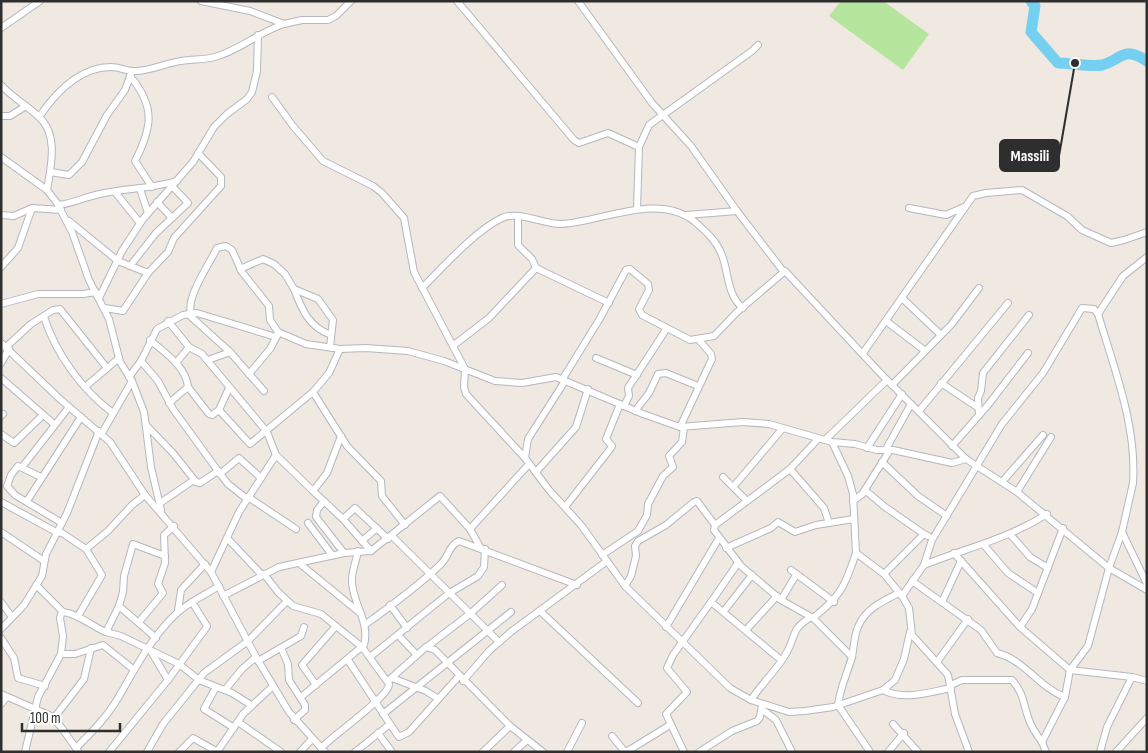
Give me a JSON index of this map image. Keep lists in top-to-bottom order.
{
  "places": ["Massili"],
  "scale_bar": "100 m"
}
